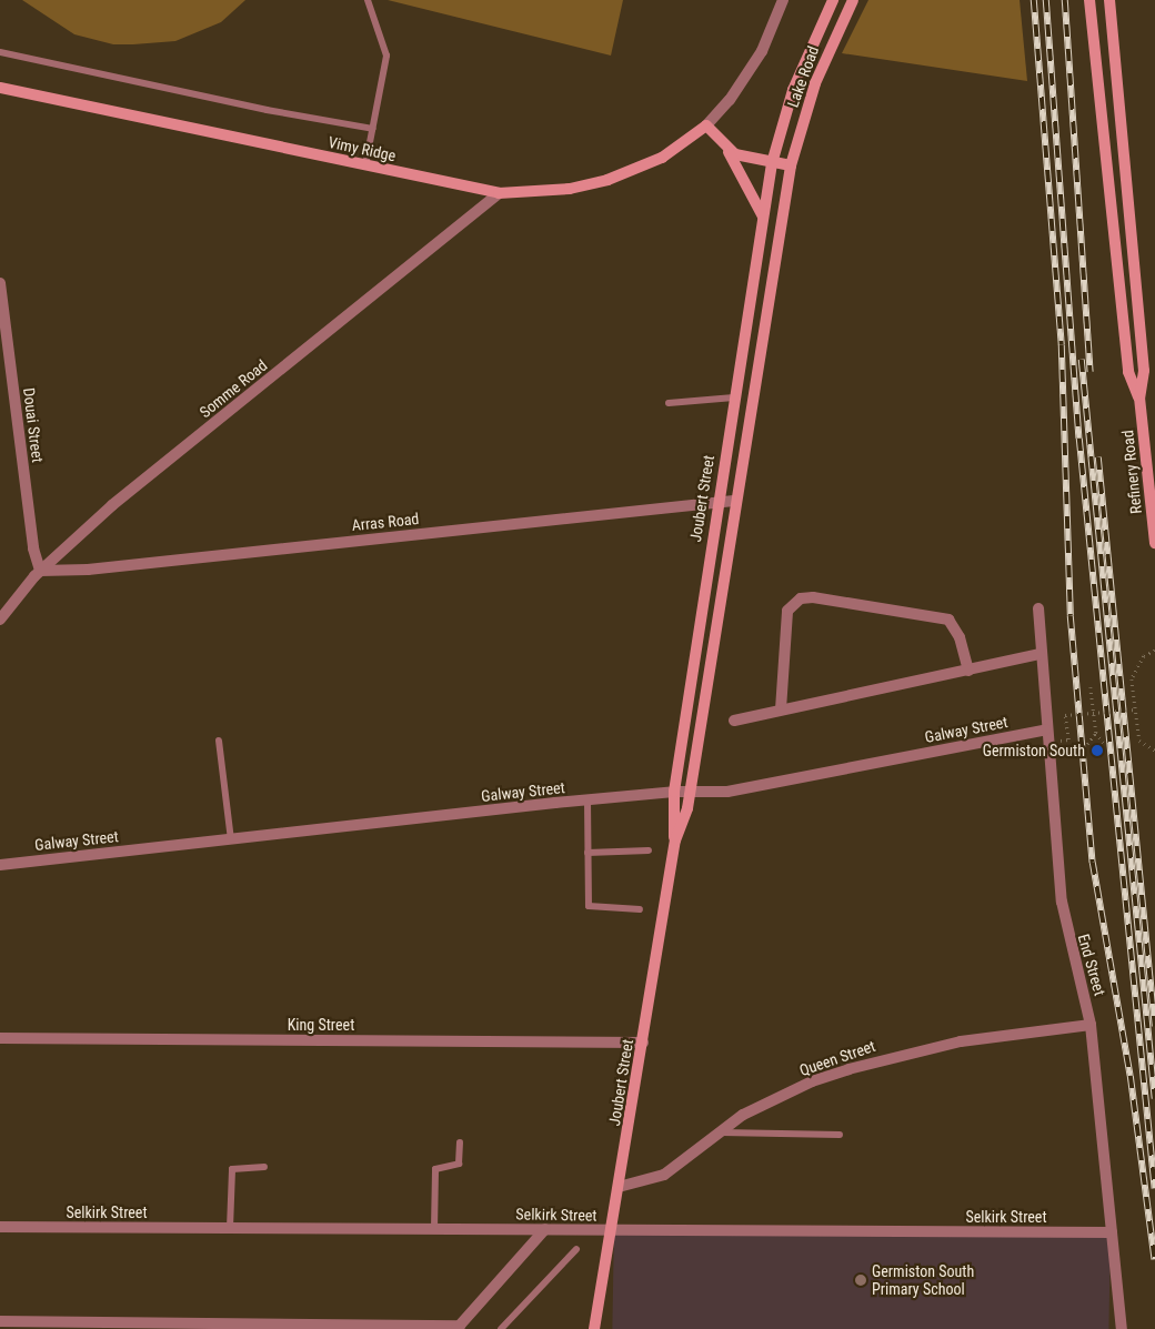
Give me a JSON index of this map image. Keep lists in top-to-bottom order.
{
  "streets": {
    "main road": [
      "Lake Road",
      "Vimy Ridge",
      "Refinery Road",
      "Joubert Street"
    ],
    "street": [
      "Somme Road",
      "Douai Street",
      "Arras Road",
      "Galway Street",
      "End Street",
      "King Street",
      "Queen Street",
      "Selkirk Street"
    ]
  },
  "crossings": [
    ["Lake Road", "Joubert Street"],
    ["Vimy Ridge", "Somme Road"],
    ["Somme Road", "Douai Street"],
    ["Somme Road", "Arras Road"],
    ["Douai Street", "Arras Road"],
    ["Joubert Street", "Arras Road"],
    ["Joubert Street", "Galway Street"],
    ["Joubert Street", "King Street"],
    ["Joubert Street", "Queen Street"],
    ["Joubert Street", "Selkirk Street"],
    ["Galway Street", "End Street"],
    ["End Street", "Queen Street"],
    ["End Street", "Selkirk Street"]
  ],
  "places": ["Germiston South", "Germiston South Primary School"]
}
